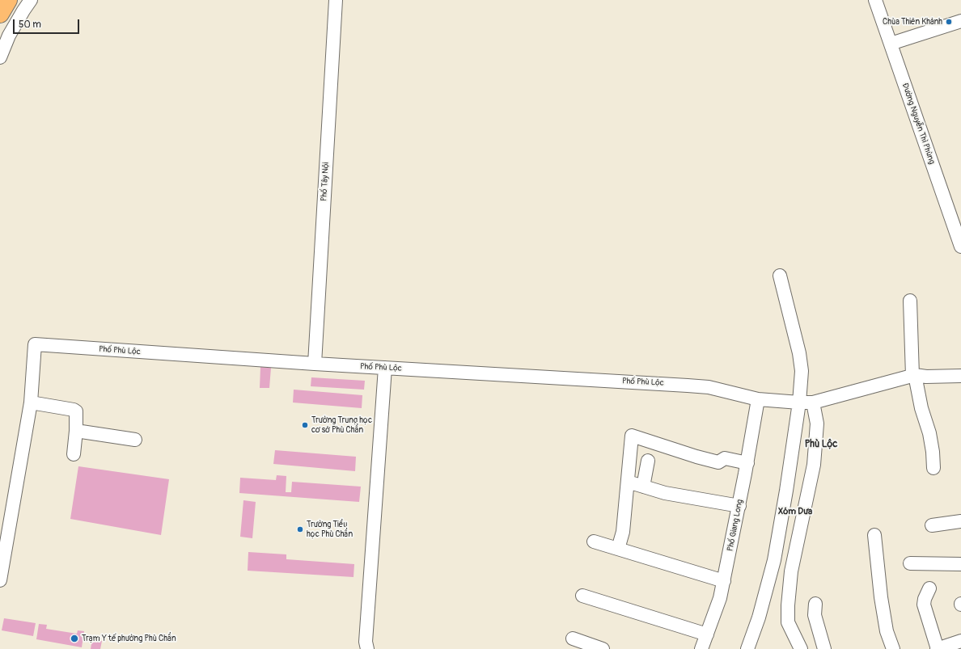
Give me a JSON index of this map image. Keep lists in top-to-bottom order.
{
  "streets": {
    "street": [
      "Đường Nguyễn Thì Phùng",
      "Phố Tây Nội",
      "Phố Phù Lộc",
      "Phố Giang Long"
    ]
  },
  "crossings": [
    ["Phố Tây Nội", "Phố Phù Lộc"],
    ["Phố Phù Lộc", "Phố Giang Long"]
  ],
  "districts": ["Phù Lộc", "Xóm Dưa"],
  "places": [
    "Chùa Thiên Khánh",
    "Trường Trung học cơ sở Phù Chẩn",
    "Trường Tiểu học Phù Chẩn",
    "Trạm Y tế phường Phù Chẩn"
  ],
  "scale_bar": "50 m"
}
